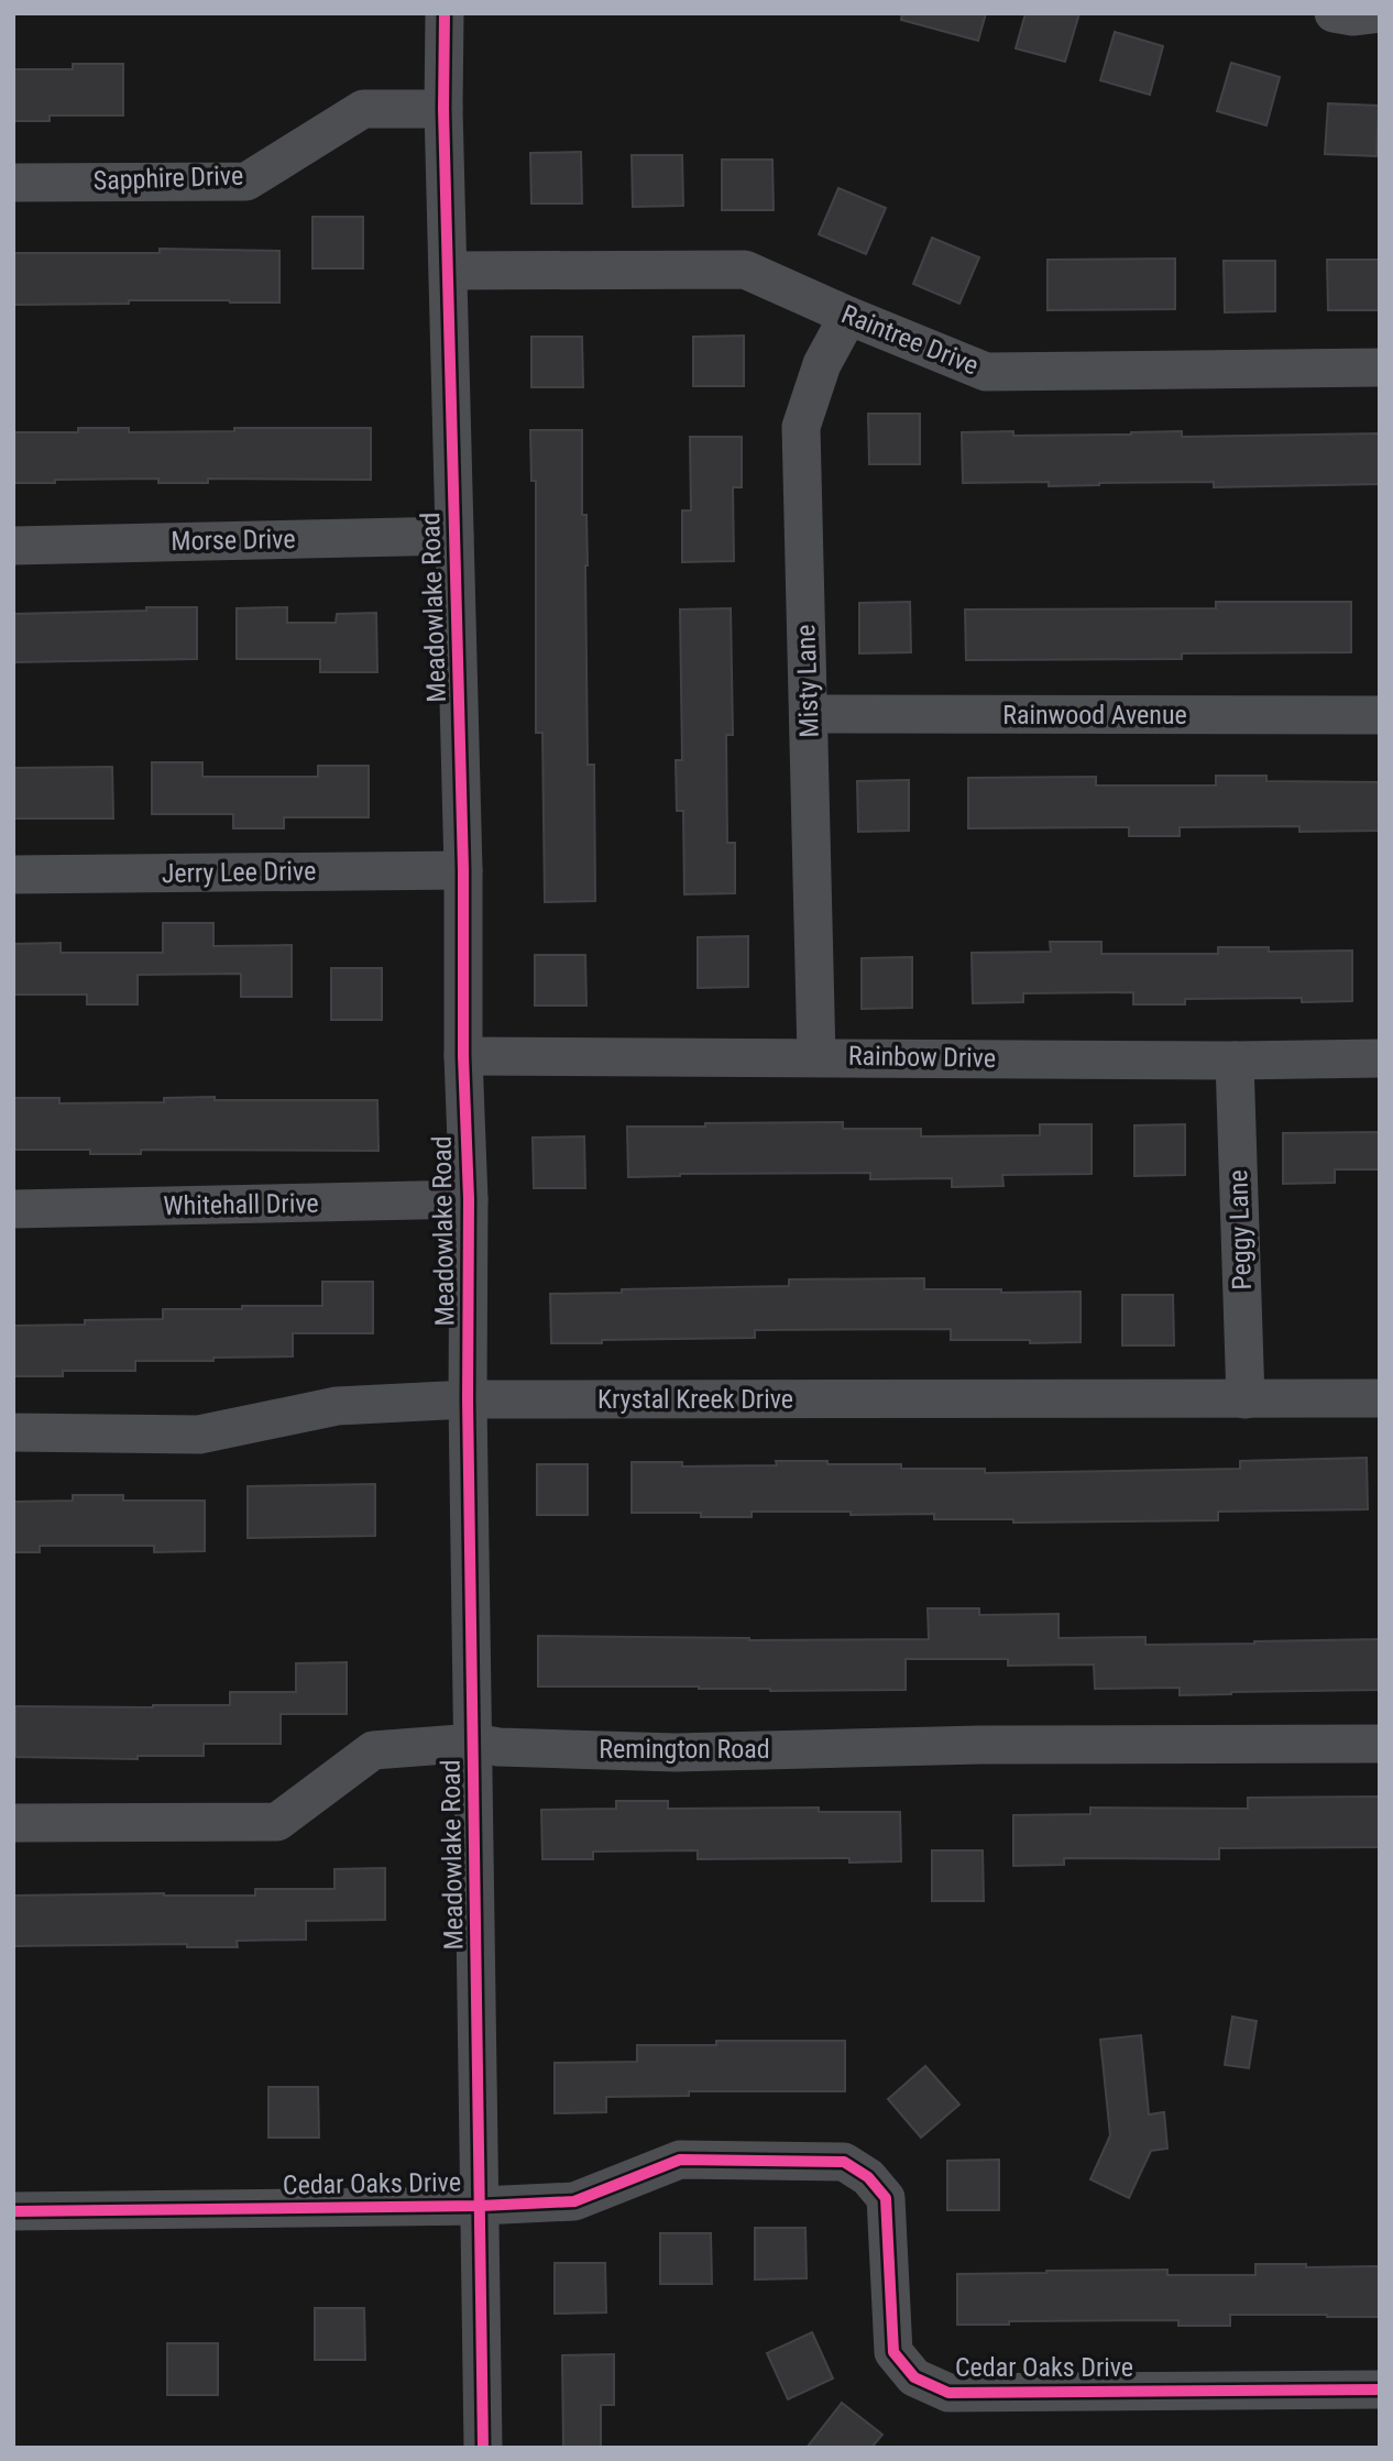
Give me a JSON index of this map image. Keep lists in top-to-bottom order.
{
  "streets": {
    "street": [
      "Sapphire Drive",
      "Raintree Drive",
      "Morse Drive",
      "Meadowlake Road",
      "Misty Lane",
      "Rainwood Avenue",
      "Jerry Lee Drive",
      "Rainbow Drive",
      "Whitehall Drive",
      "Peggy Lane",
      "Krystal Kreek Drive",
      "Remington Road",
      "Cedar Oaks Drive"
    ]
  },
  "crossings": [
    ["Sapphire Drive", "Meadowlake Road"],
    ["Raintree Drive", "Meadowlake Road"],
    ["Raintree Drive", "Misty Lane"],
    ["Morse Drive", "Meadowlake Road"],
    ["Meadowlake Road", "Jerry Lee Drive"],
    ["Meadowlake Road", "Rainbow Drive"],
    ["Meadowlake Road", "Whitehall Drive"],
    ["Meadowlake Road", "Krystal Kreek Drive"],
    ["Meadowlake Road", "Remington Road"],
    ["Meadowlake Road", "Cedar Oaks Drive"],
    ["Misty Lane", "Rainwood Avenue"],
    ["Misty Lane", "Rainbow Drive"],
    ["Rainbow Drive", "Peggy Lane"],
    ["Peggy Lane", "Krystal Kreek Drive"]
  ]
}
